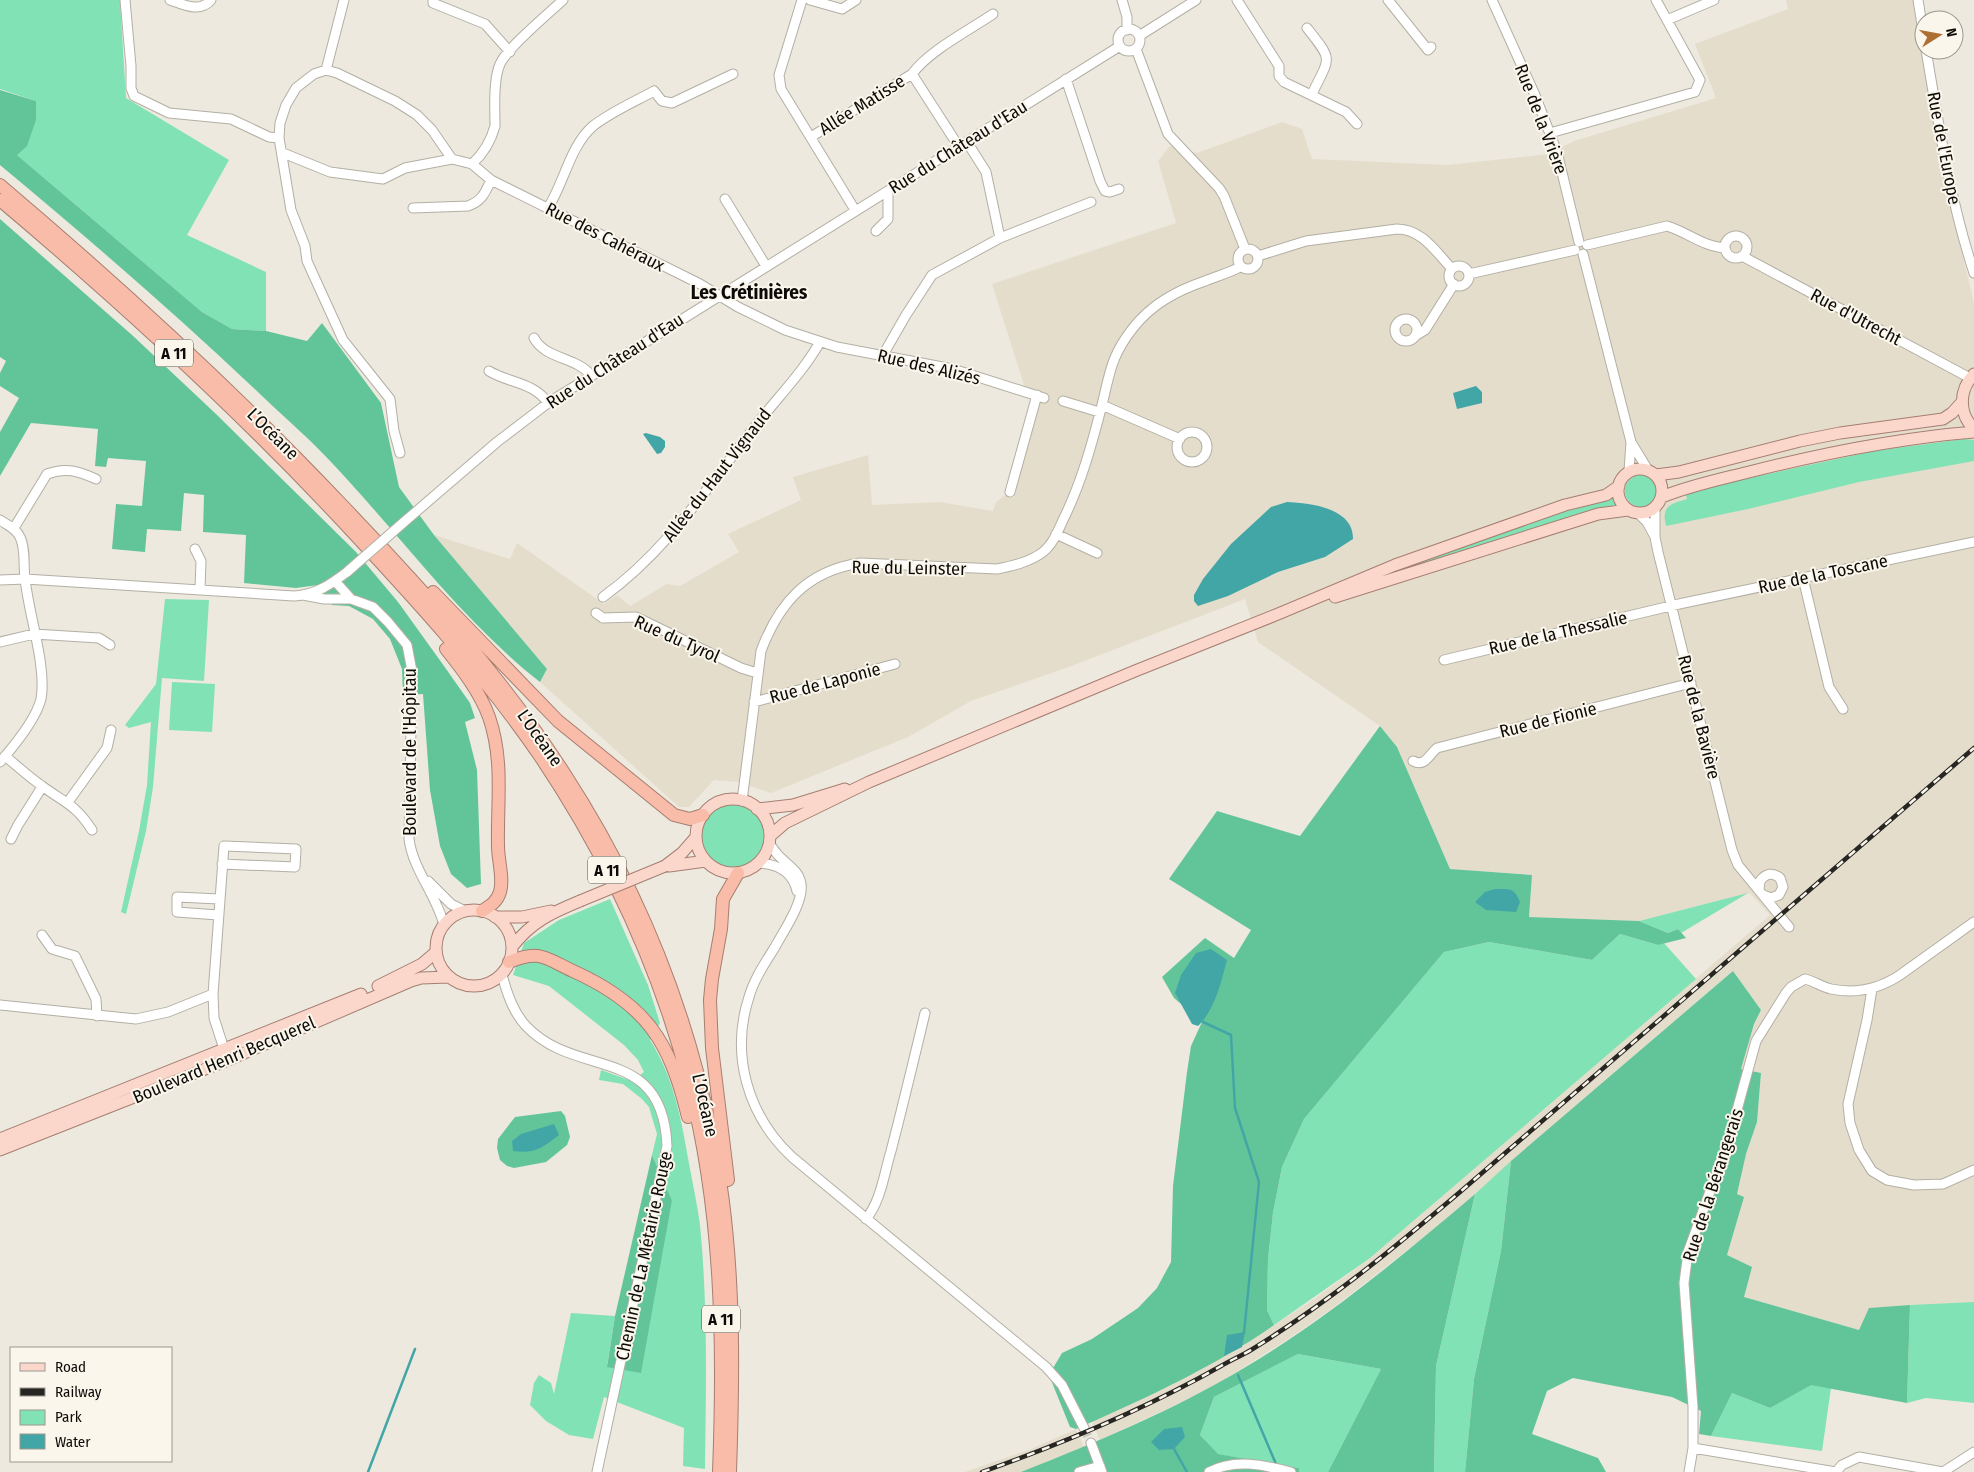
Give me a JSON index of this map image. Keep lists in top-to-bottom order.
{
  "streets": {
    "highway": ["A 11", "L’Océane"],
    "main road": ["Boulevard Henri Becquerel"],
    "street": [
      "Allée Matisse",
      "Rue de la Vrière",
      "Rue du Château d'Eau",
      "Rue de l'Europe",
      "Rue des Cahéraux",
      "Rue d'Utrecht",
      "Rue des Alizés",
      "Allée du Haut Vignaud",
      "Rue du Leinster",
      "Rue de la Toscane",
      "Rue de la Thessalie",
      "Rue du Tyrol",
      "Rue de Laponie",
      "Rue de la Bavière",
      "Rue de Fionie",
      "Boulevard de l'Hôpitau",
      "Rue de la Bérangerais",
      "Chemin de La Métairie Rouge"
    ]
  },
  "crossings": [
    ["Allée Matisse", "Rue du Château d'Eau"],
    ["Rue de la Vrière", "Rue de la Bavière"],
    ["Rue du Château d'Eau", "Rue des Cahéraux"],
    ["Rue du Château d'Eau", "Boulevard de l'Hôpitau"],
    ["Rue des Cahéraux", "Rue des Alizés"],
    ["Rue des Cahéraux", "Allée du Haut Vignaud"],
    ["Rue des Alizés", "Allée du Haut Vignaud"],
    ["Rue du Leinster", "Rue du Tyrol"],
    ["Rue du Leinster", "Rue de Laponie"],
    ["Rue de la Toscane", "Rue de la Thessalie"],
    ["Rue de la Toscane", "Rue de la Bavière"],
    ["Rue de la Thessalie", "Rue de la Bavière"],
    ["Rue de la Bavière", "Rue de Fionie"],
    ["Boulevard de l'Hôpitau", "Boulevard Henri Becquerel"],
    ["Boulevard de l'Hôpitau", "Chemin de La Métairie Rouge"],
    ["Boulevard Henri Becquerel", "Chemin de La Métairie Rouge"]
  ],
  "districts": ["Les Crétinières"],
  "legend": [
    "Road",
    "Railway",
    "Park",
    "Water"
  ],
  "north": "right"
}
